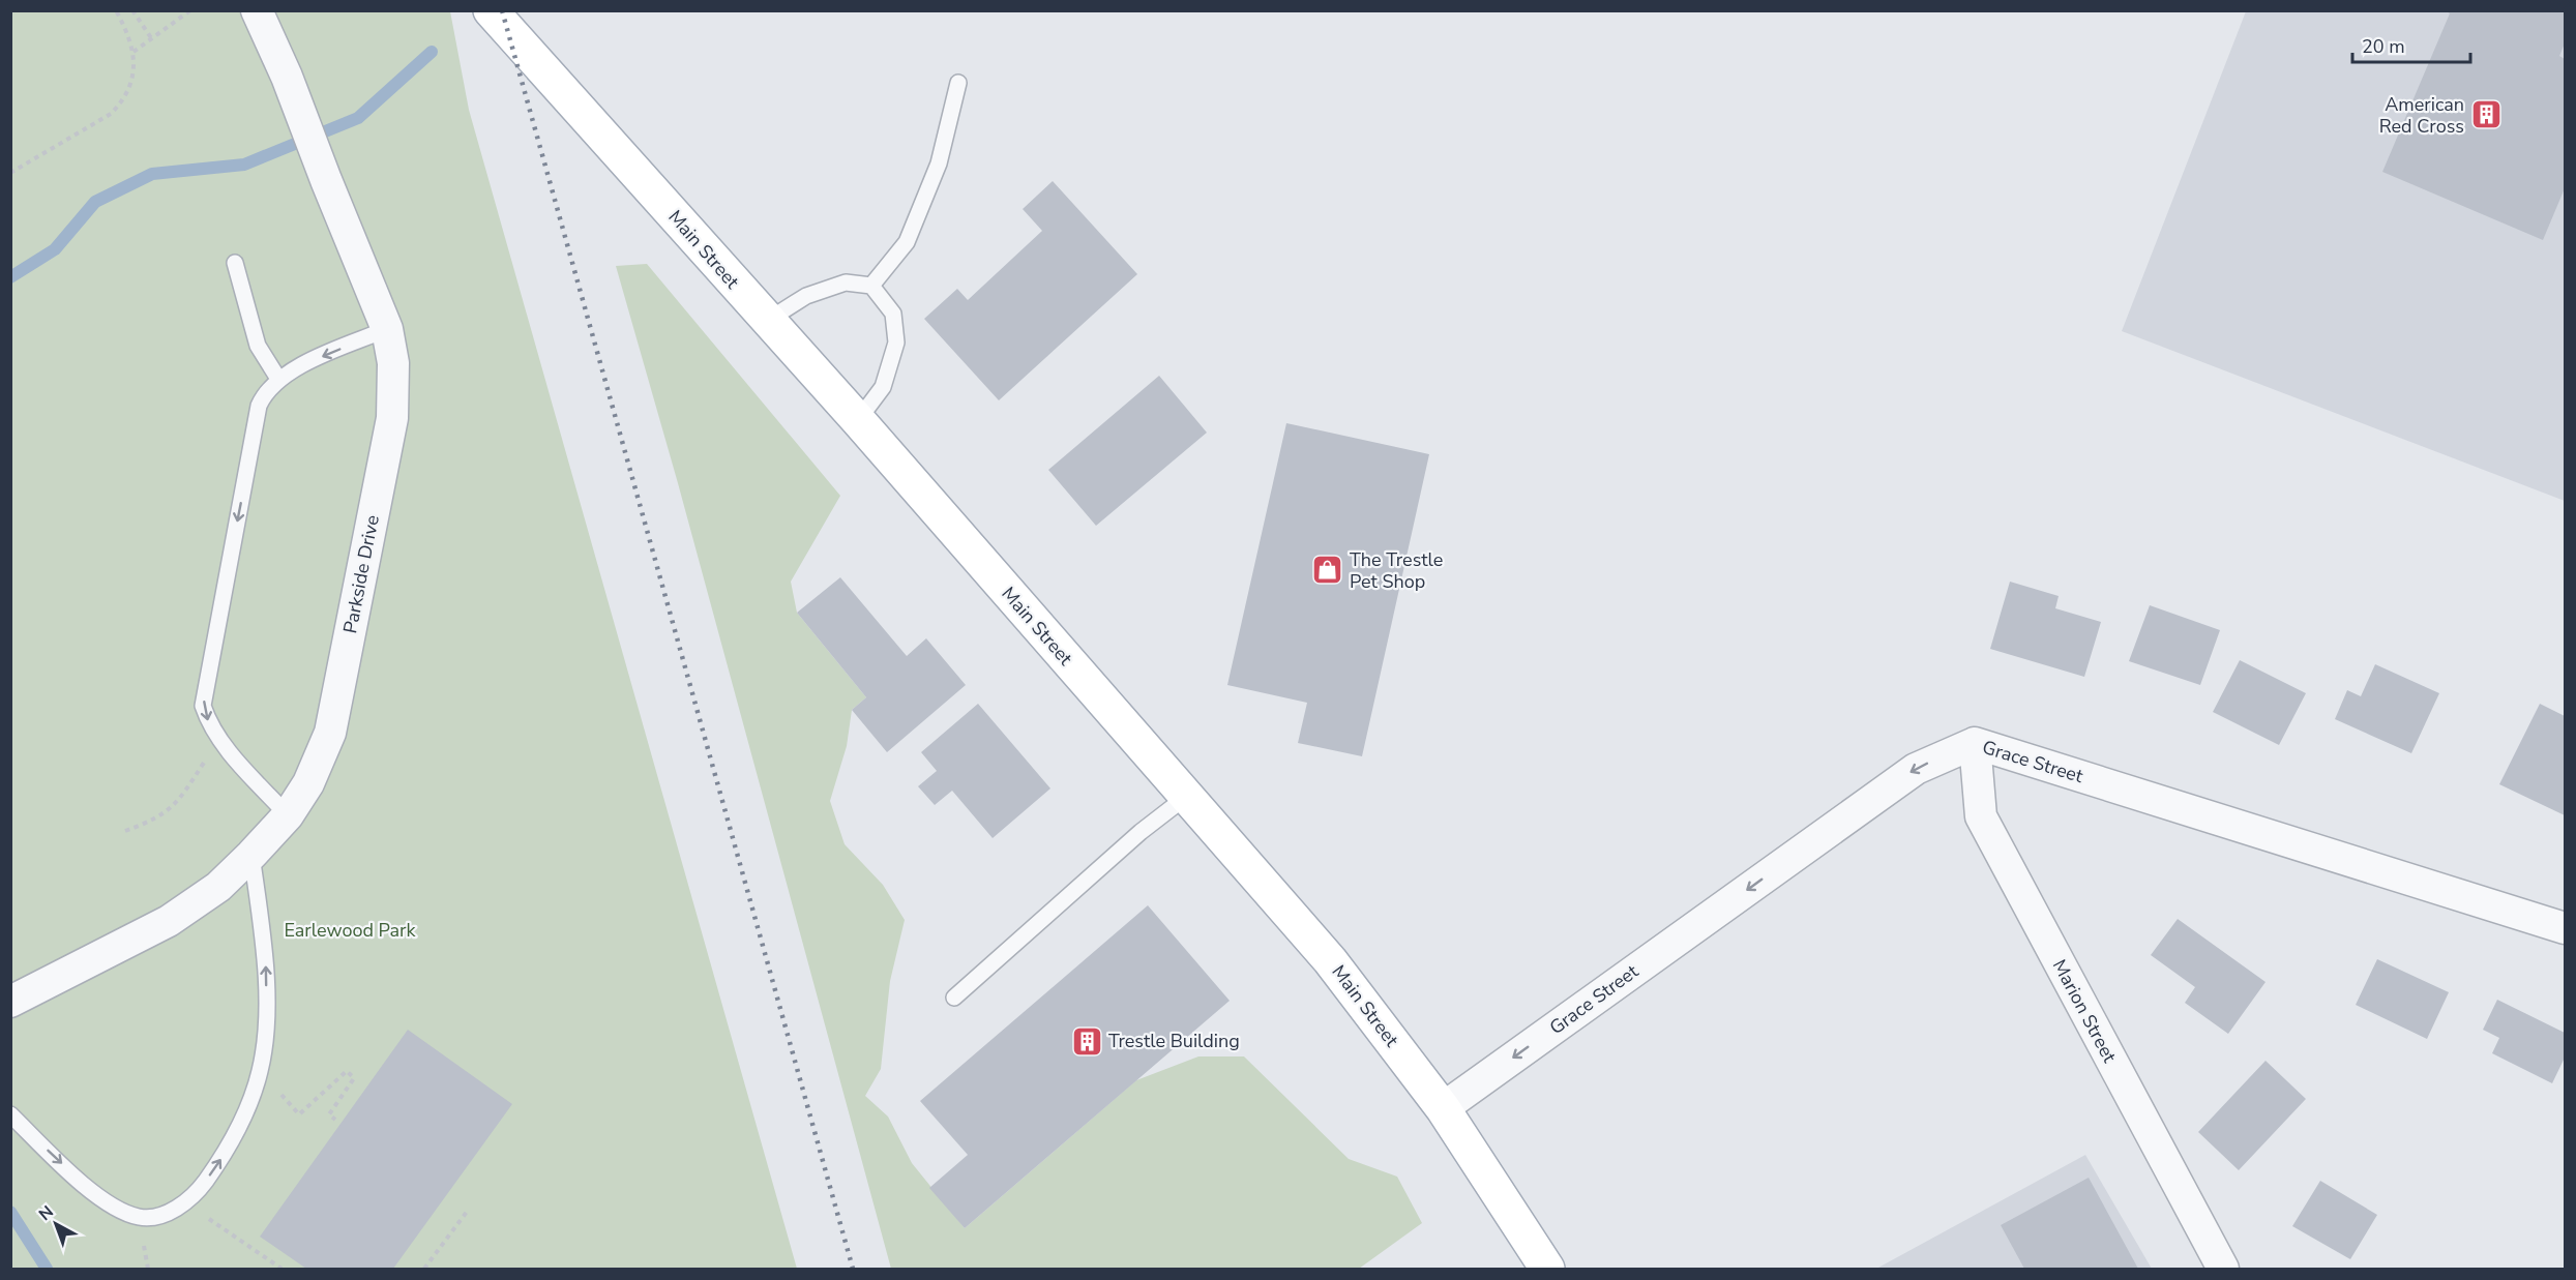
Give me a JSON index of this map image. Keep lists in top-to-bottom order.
{
  "streets": {
    "main road": ["Main Street"],
    "street": ["Parkside Drive", "Grace Street", "Marion Street"]
  },
  "crossings": [
    ["Main Street", "Grace Street"],
    ["Grace Street", "Marion Street"]
  ],
  "one_way": ["Grace Street"],
  "parks": ["Earlewood Park"],
  "places": {
    "building": ["American Red Cross", "Trestle Building"],
    "shop": ["The Trestle Pet Shop"]
  },
  "scale_bar": "20 m",
  "north": "top left"
}
